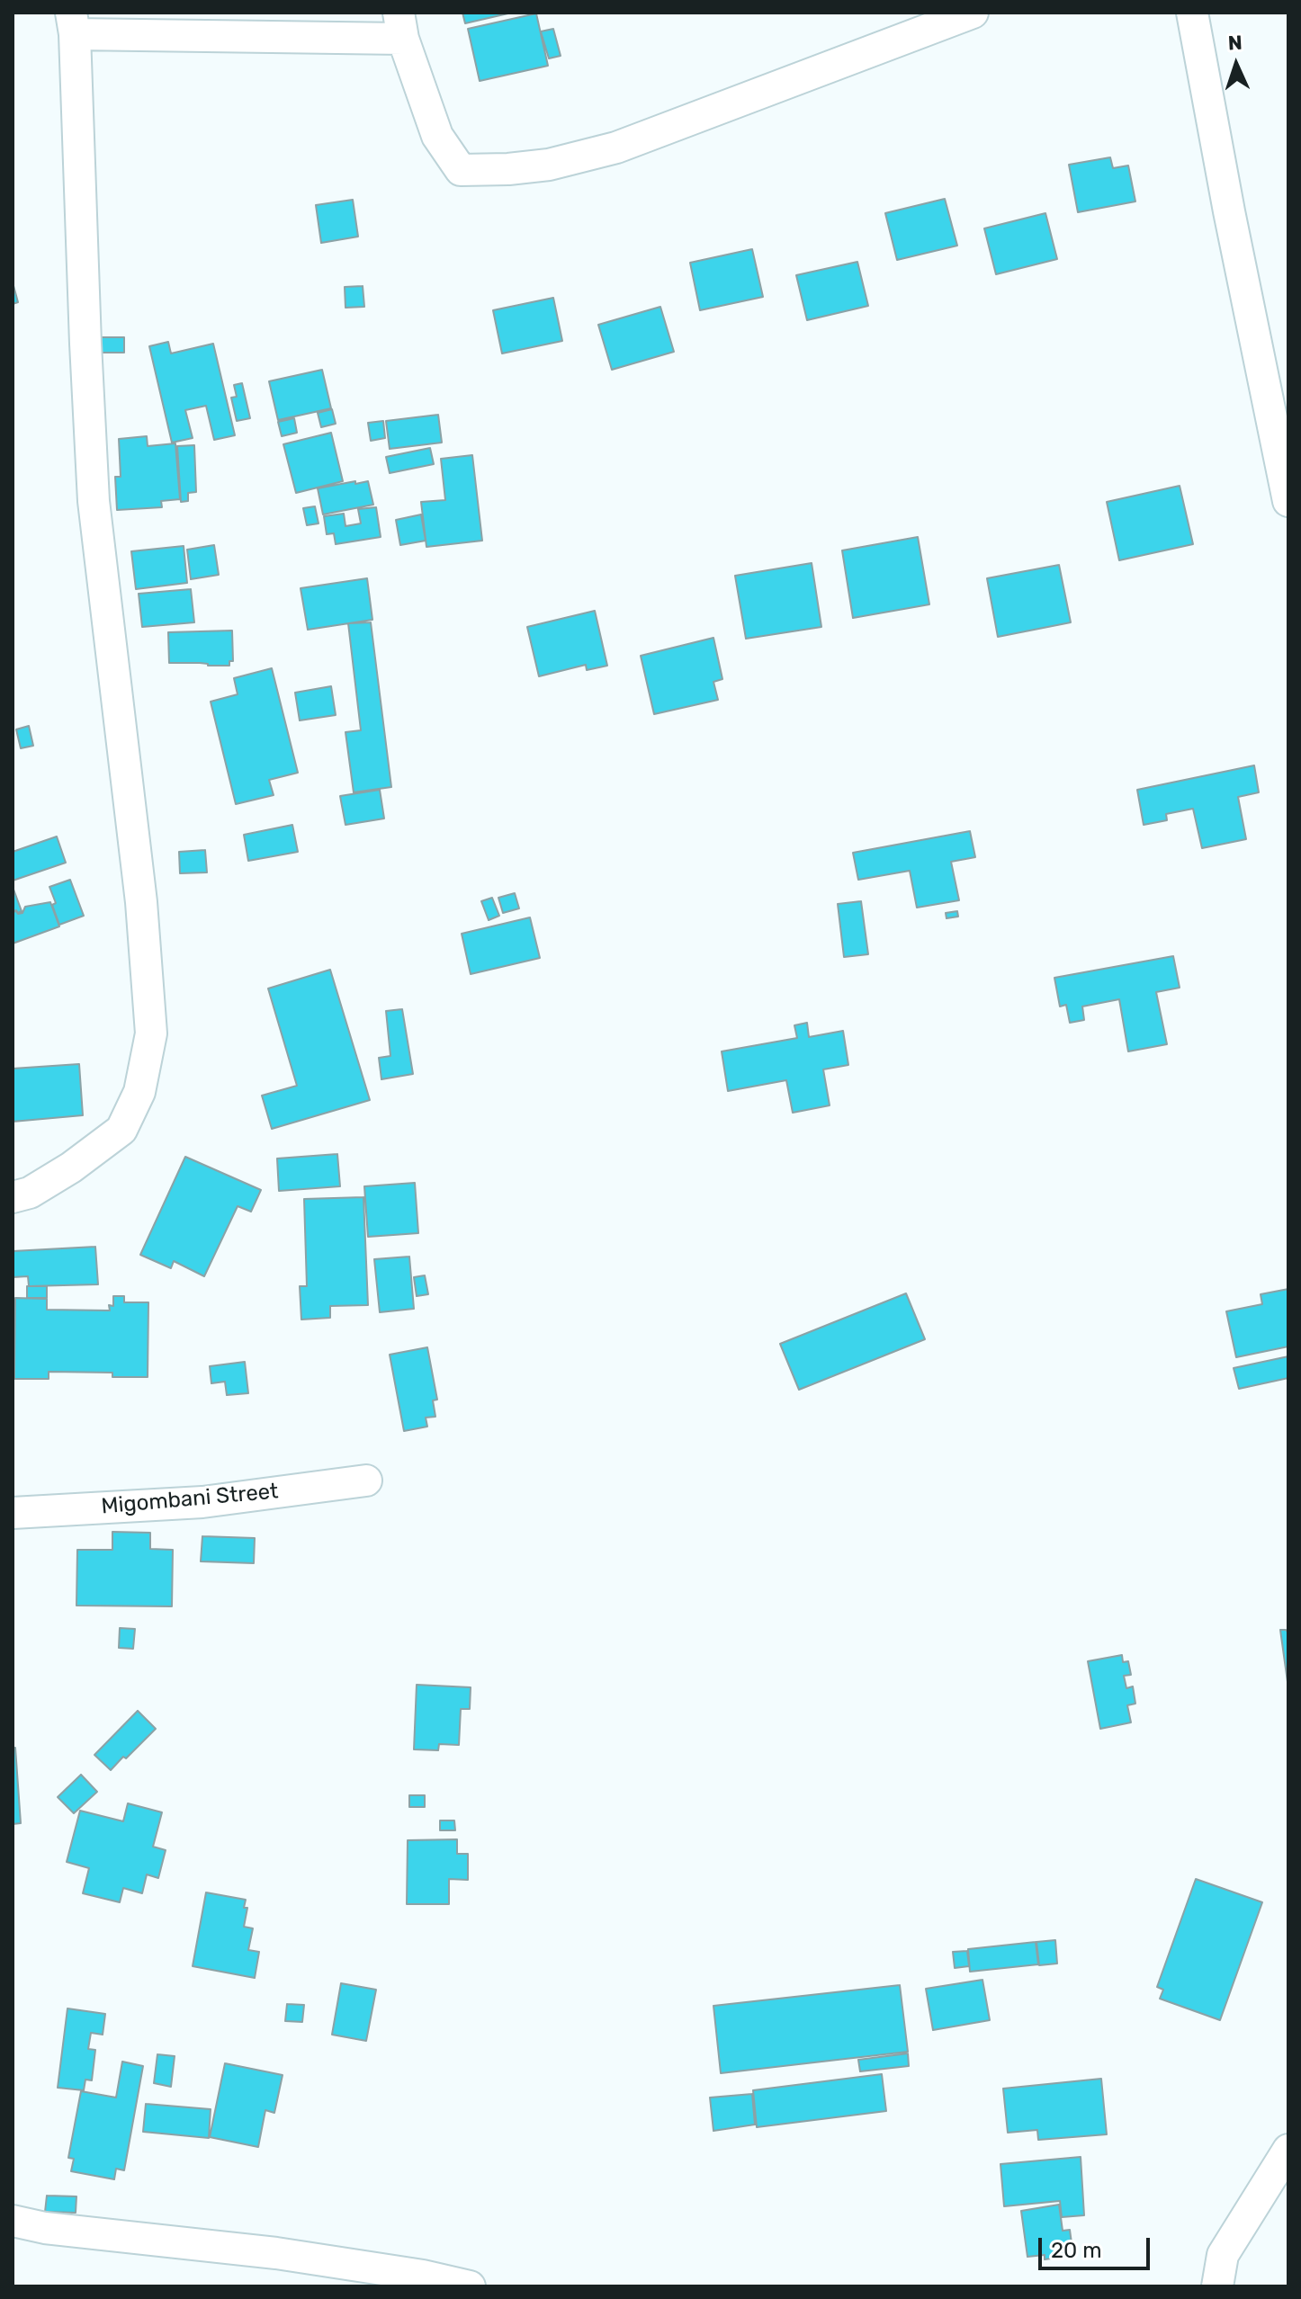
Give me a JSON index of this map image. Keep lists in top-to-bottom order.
{
  "streets": {
    "street": ["Migombani Street"]
  },
  "scale_bar": "20 m",
  "north": "top"
}
